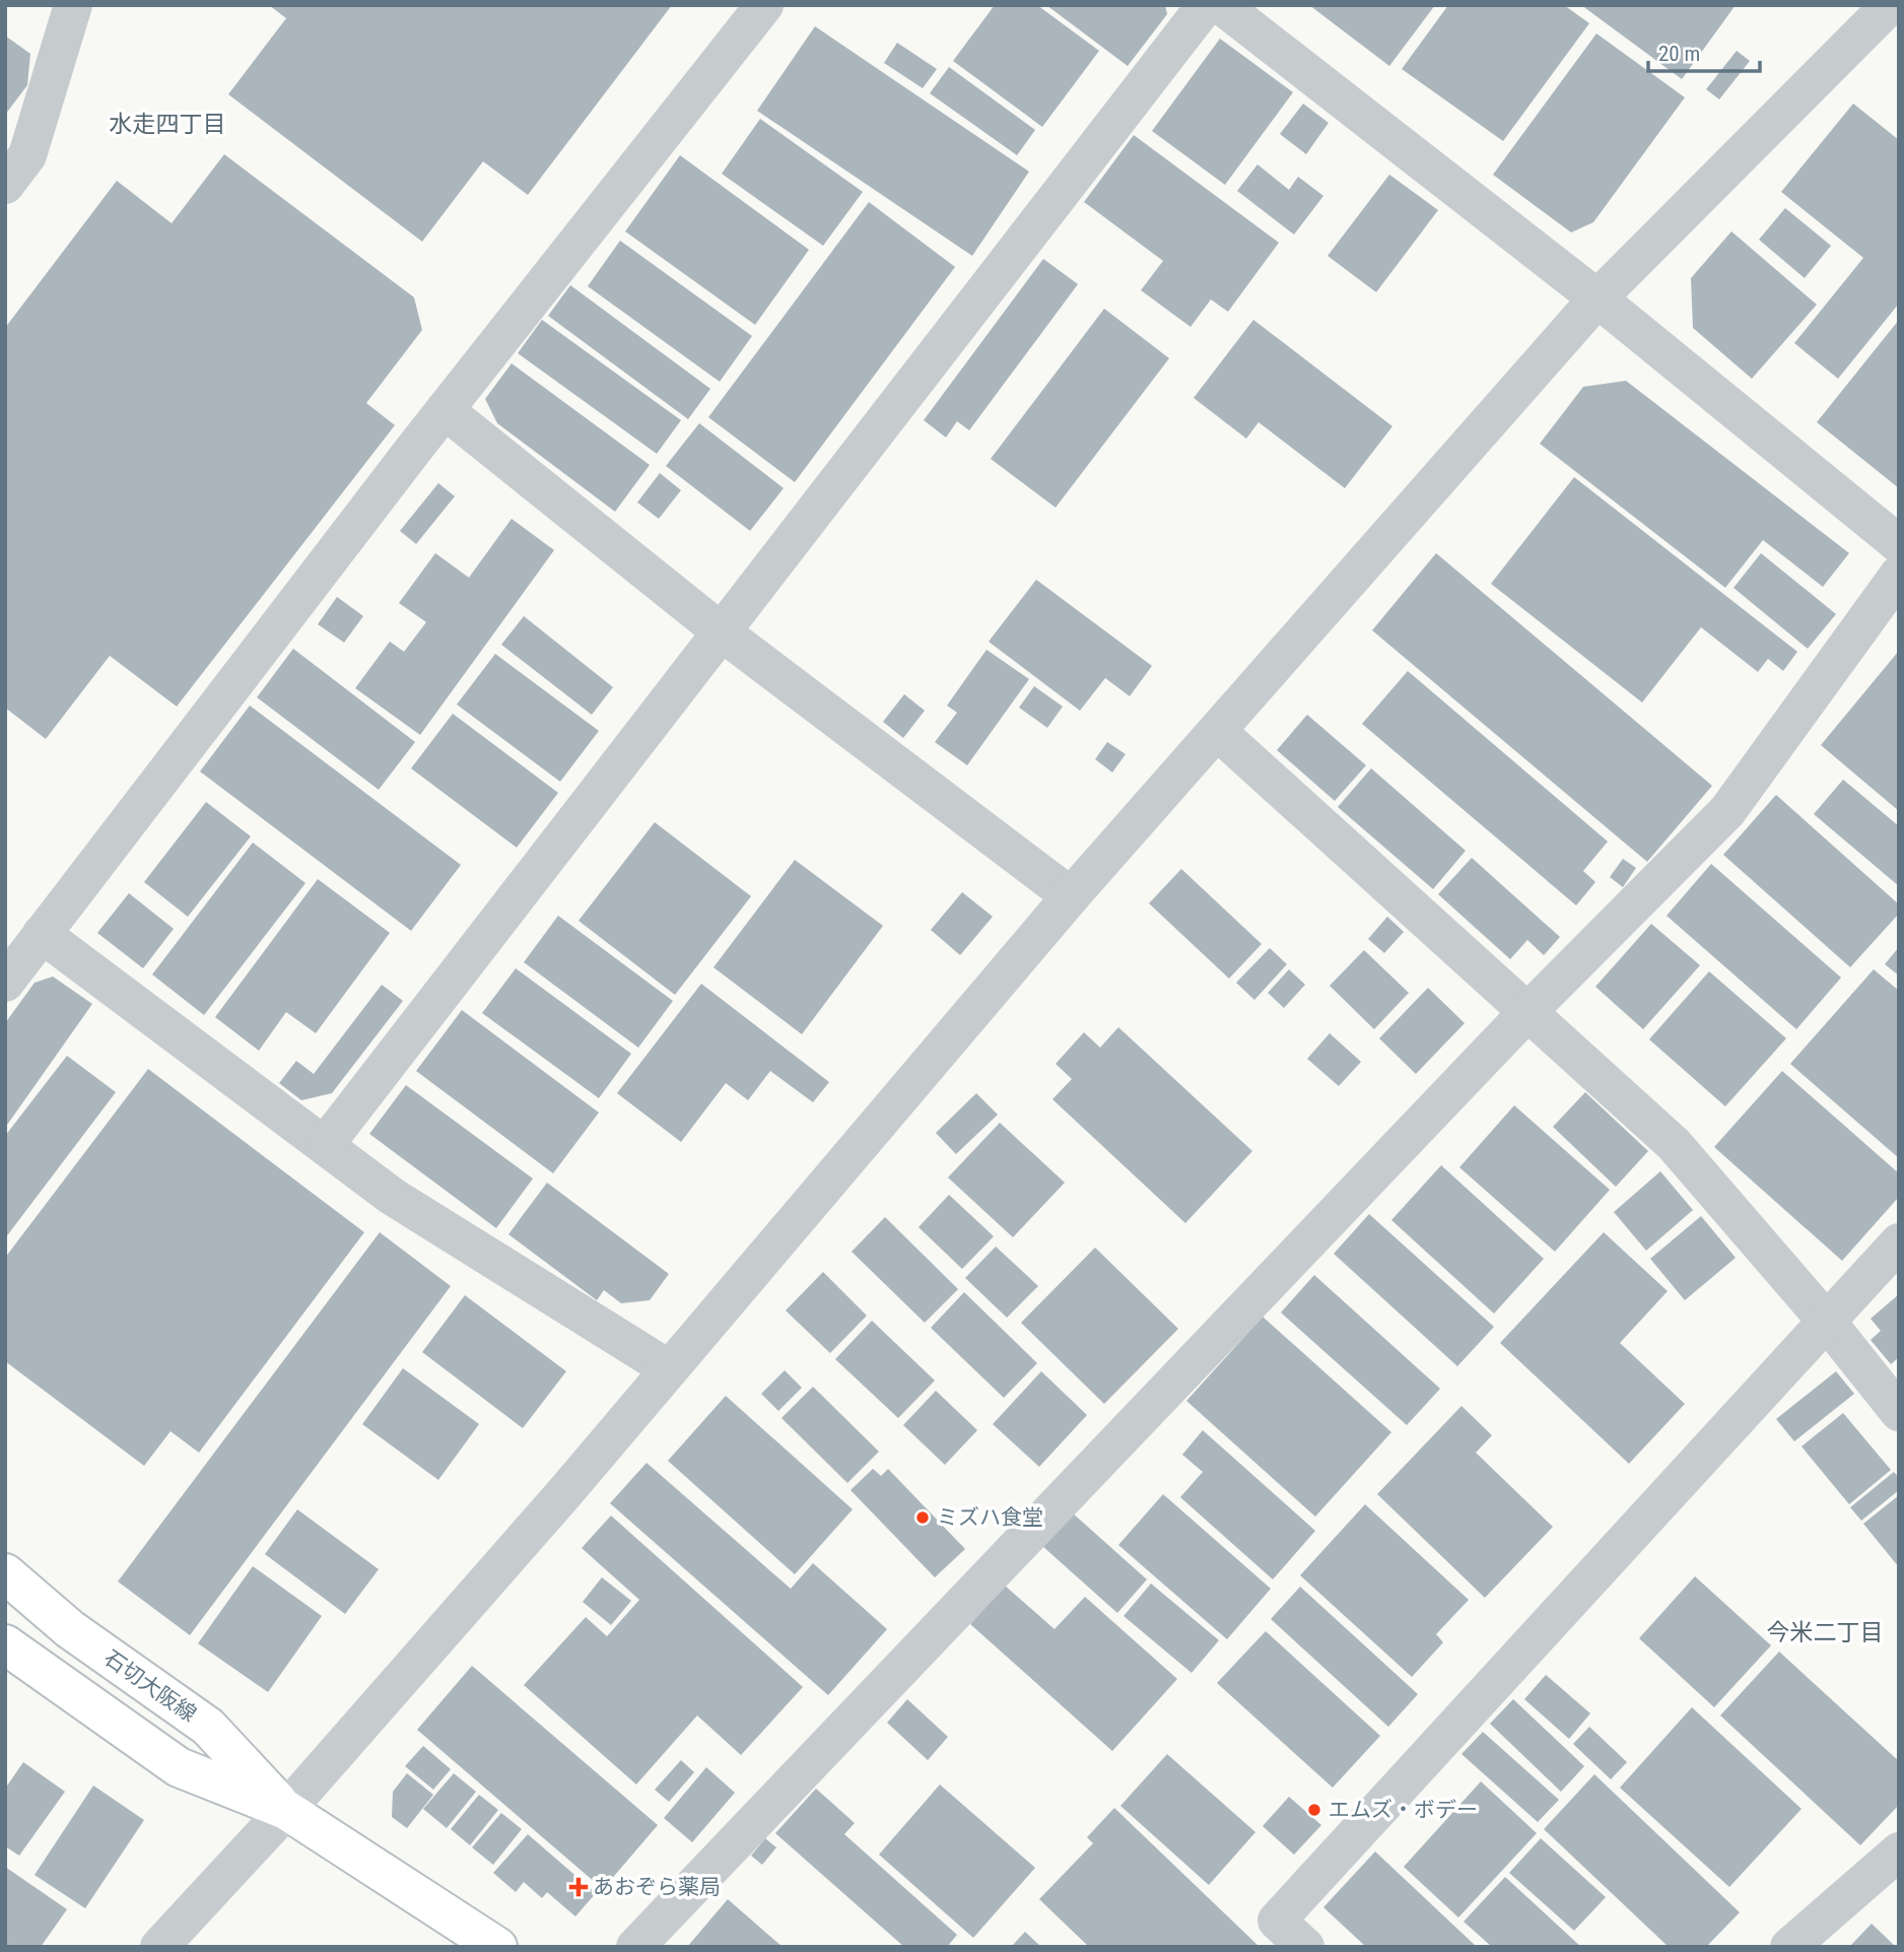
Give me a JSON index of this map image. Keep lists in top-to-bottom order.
{
  "streets": {
    "main road": ["石切大阪線"]
  },
  "districts": ["水走四丁目", "今米二丁目"],
  "places": {
    "other": ["ミズハ食堂", "エムズ・ボデー"],
    "health": ["あおぞら薬局"]
  },
  "scale_bar": "20 m"
}
